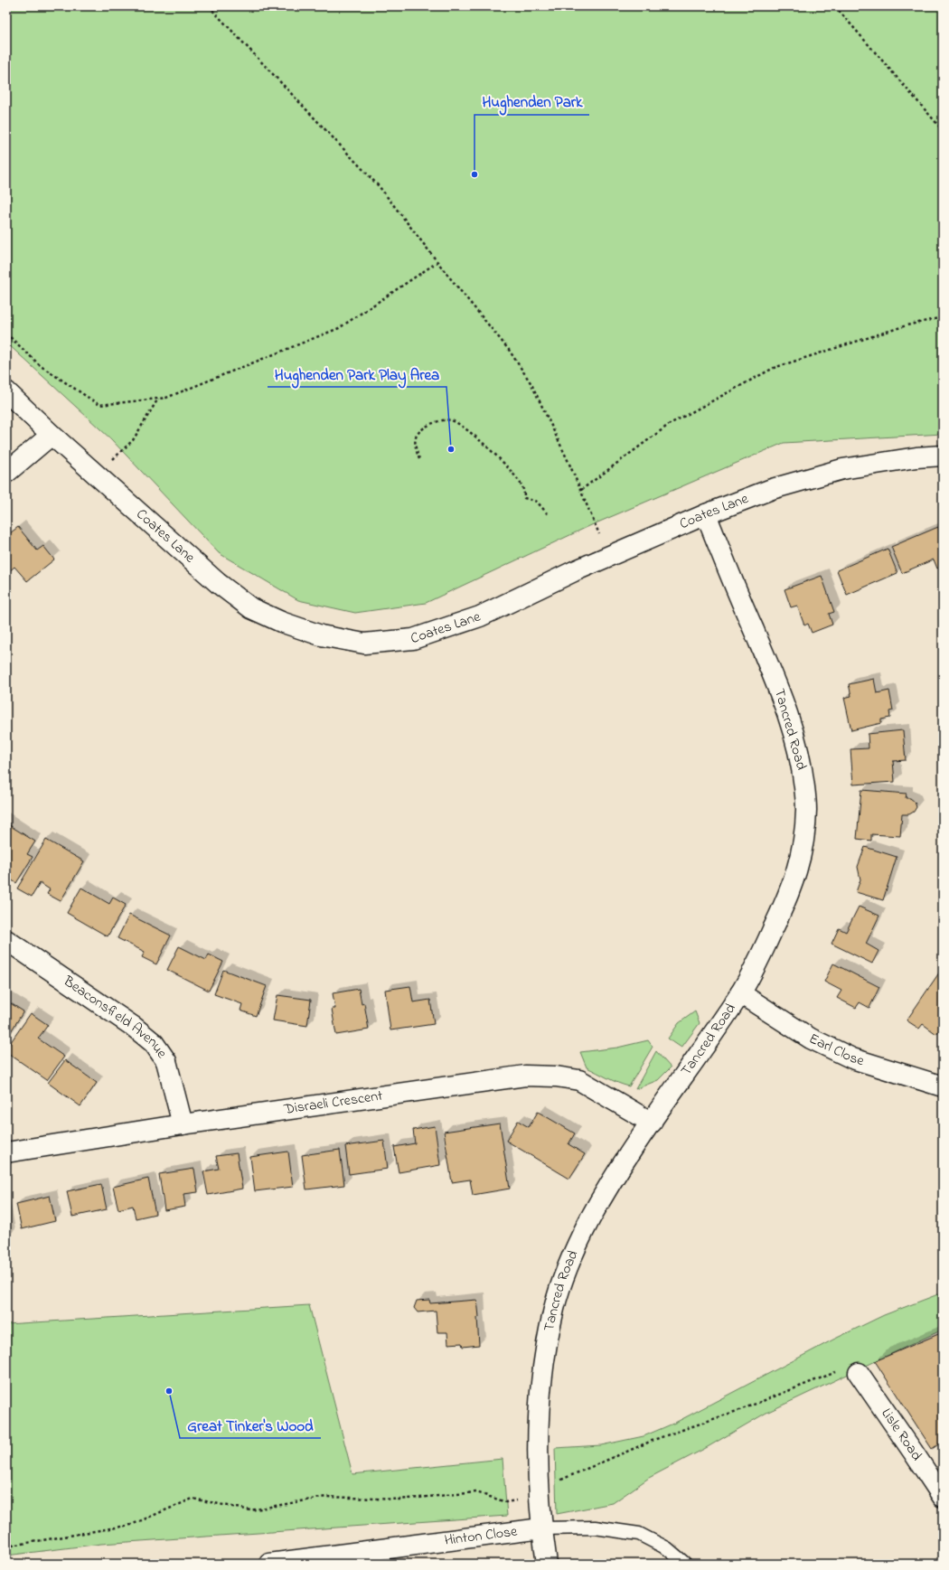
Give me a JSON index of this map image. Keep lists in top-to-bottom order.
{
  "streets": {
    "street": [
      "Coates Lane",
      "Tancred Road",
      "Beaconsfield Avenue",
      "Earl Close",
      "Disraeli Crescent",
      "Lisle Road",
      "Hinton Close"
    ]
  },
  "crossings": [
    ["Coates Lane", "Tancred Road"],
    ["Tancred Road", "Earl Close"],
    ["Tancred Road", "Disraeli Crescent"],
    ["Tancred Road", "Hinton Close"],
    ["Beaconsfield Avenue", "Disraeli Crescent"]
  ],
  "places": ["Hughenden Park", "Hughenden Park Play Area", "Great Tinker's Wood"]
}
